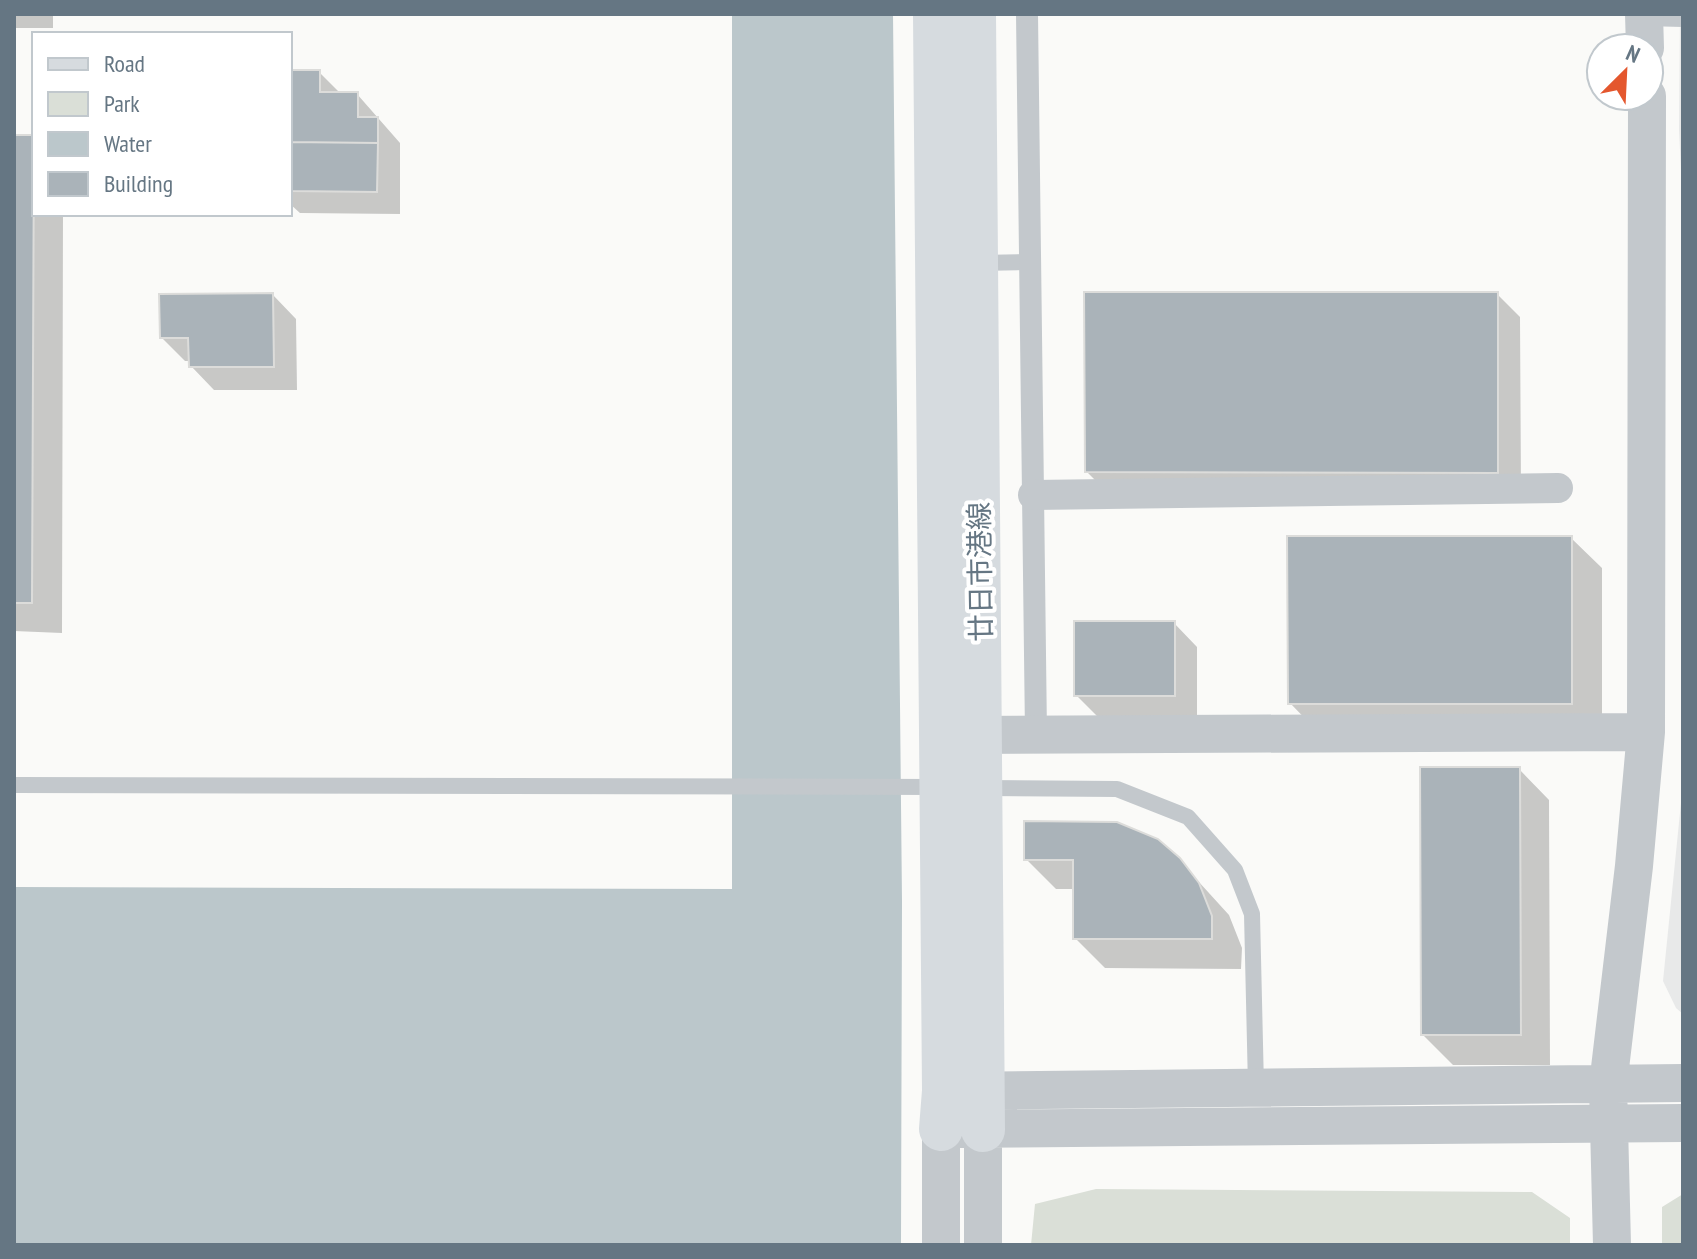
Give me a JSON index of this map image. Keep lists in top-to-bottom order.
{
  "streets": {
    "main road": ["廿日市港線"]
  },
  "legend": [
    "Road",
    "Park",
    "Water",
    "Building"
  ],
  "north": "top right"
}
